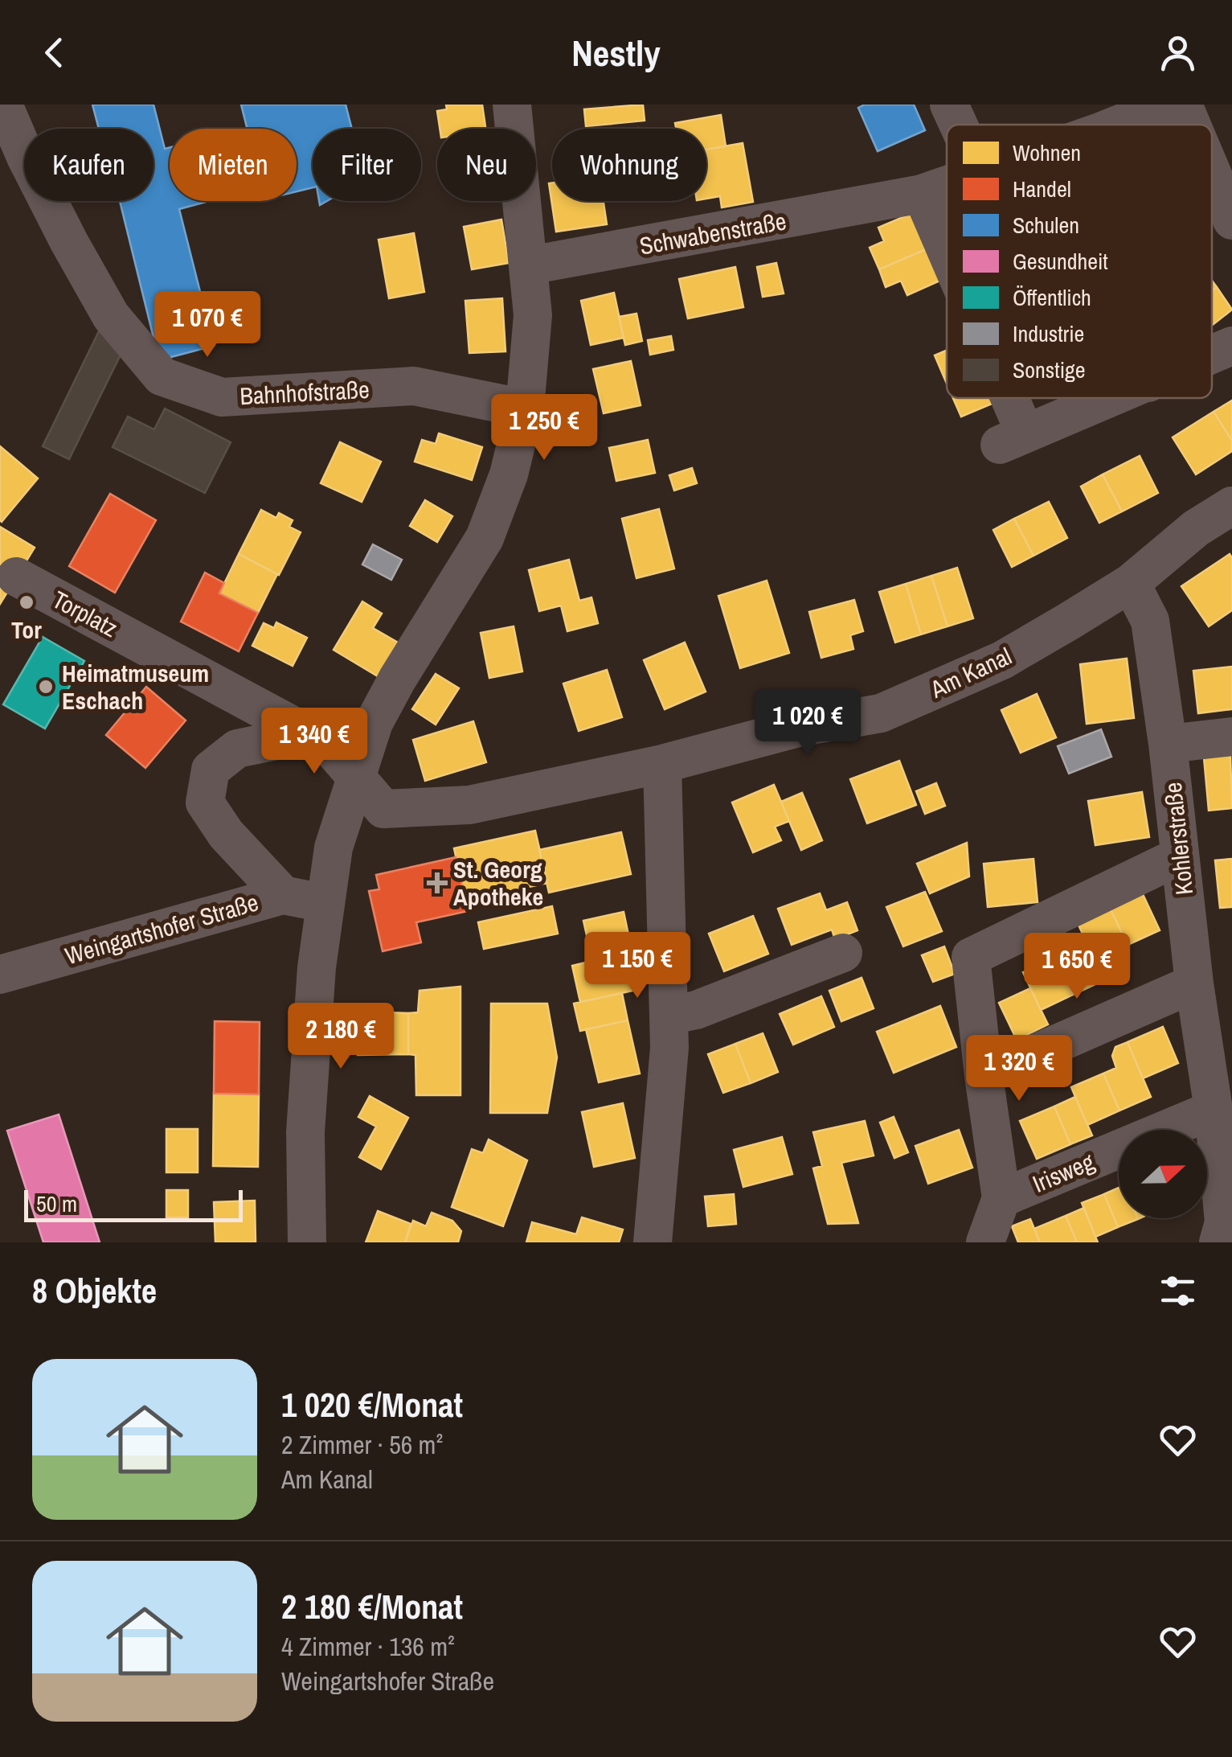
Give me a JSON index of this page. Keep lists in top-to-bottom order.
{
  "streets": {
    "street": [
      "Schwabenstraße",
      "Bahnhofstraße",
      "Torplatz",
      "Am Kanal",
      "Kohlerstraße",
      "Weingartshofer Straße",
      "Irisweg"
    ]
  },
  "crossings": [
    ["Torplatz", "Am Kanal"],
    ["Am Kanal", "Kohlerstraße"],
    ["Kohlerstraße", "Irisweg"]
  ],
  "places": {
    "other": ["Tor", "Heimatmuseum Eschach"],
    "health": ["St. Georg Apotheke"]
  },
  "legend": [
    "Wohnen",
    "Handel",
    "Schulen",
    "Gesundheit",
    "Öffentlich",
    "Industrie",
    "Sonstige"
  ],
  "scale_bar": "50 m",
  "north": "right",
  "page": {
    "header": "Nestly",
    "chip": [
      "Kaufen",
      "Mieten",
      "Filter",
      "Neu",
      "Wohnung"
    ],
    "price": [
      "1 070 €",
      "1 250 €",
      "1 020 €",
      "1 340 €",
      "1 150 €",
      "1 650 €",
      "2 180 €",
      "1 320 €"
    ],
    "scale": "50 m",
    "heading": "8 Objekte",
    "list": [
      {
        "name": "1 020 €/Monat",
        "note": "2 Zimmer · 56 m² · Am Kanal"
      },
      {
        "name": "2 180 €/Monat",
        "note": "4 Zimmer · 136 m² · Weingartshofer Straße"
      }
    ]
  }
}
